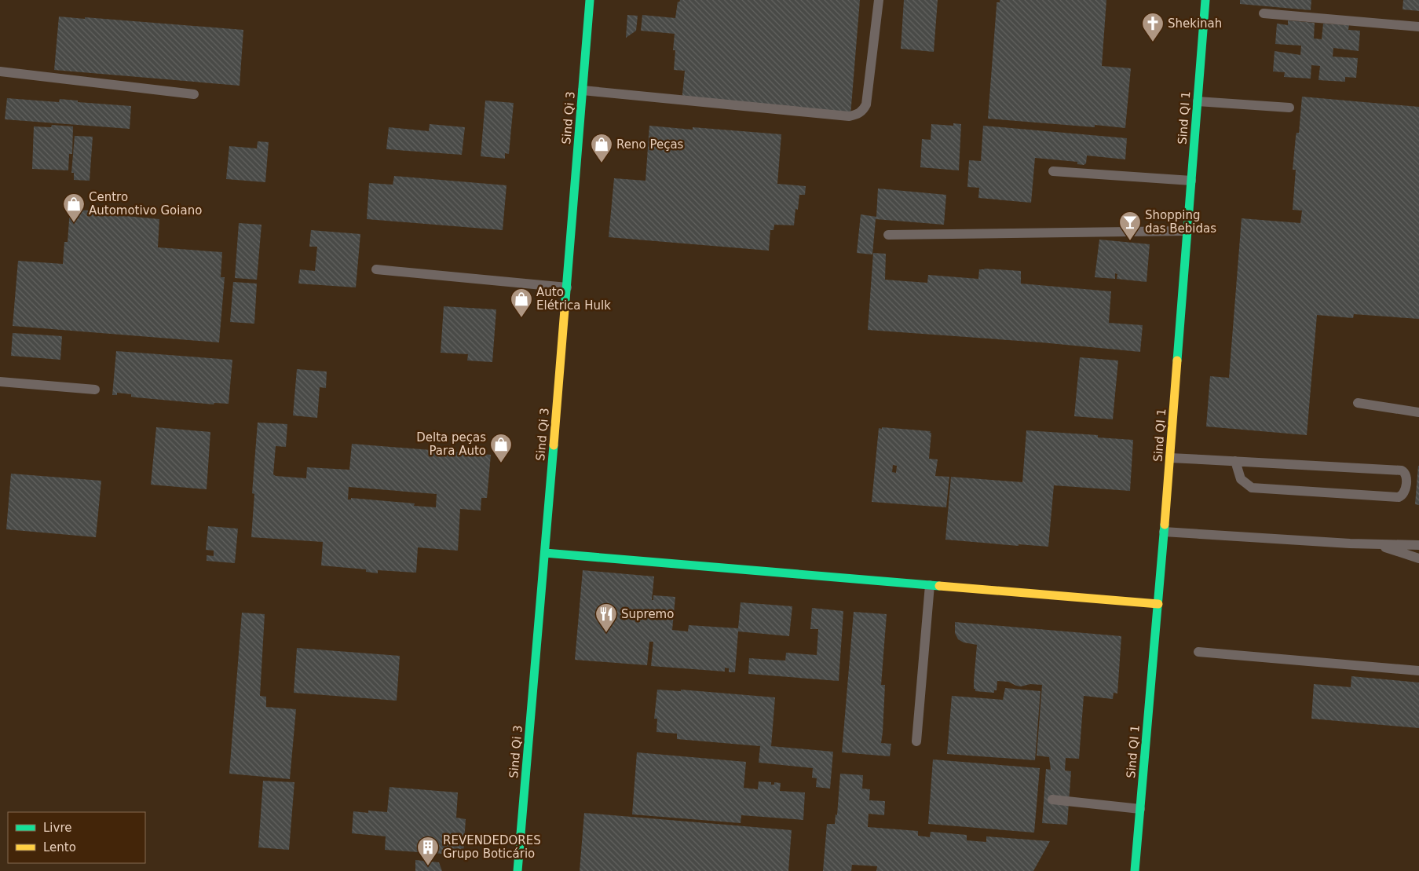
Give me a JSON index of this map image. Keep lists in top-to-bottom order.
{
  "streets": {
    "street": ["Sind Qi 3", "Sind QI 1"]
  },
  "places": {
    "church": ["Shekinah"],
    "shop": [
      "Reno Peças",
      "Centro Automotivo Goiano",
      "Auto Elétrica Hulk",
      "Delta peças Para Auto"
    ],
    "bar": ["Shopping das Bebidas"],
    "restaurant": ["Supremo"],
    "building": ["REVENDEDORES Grupo Boticário"]
  },
  "legend": ["Livre", "Lento"]
}
